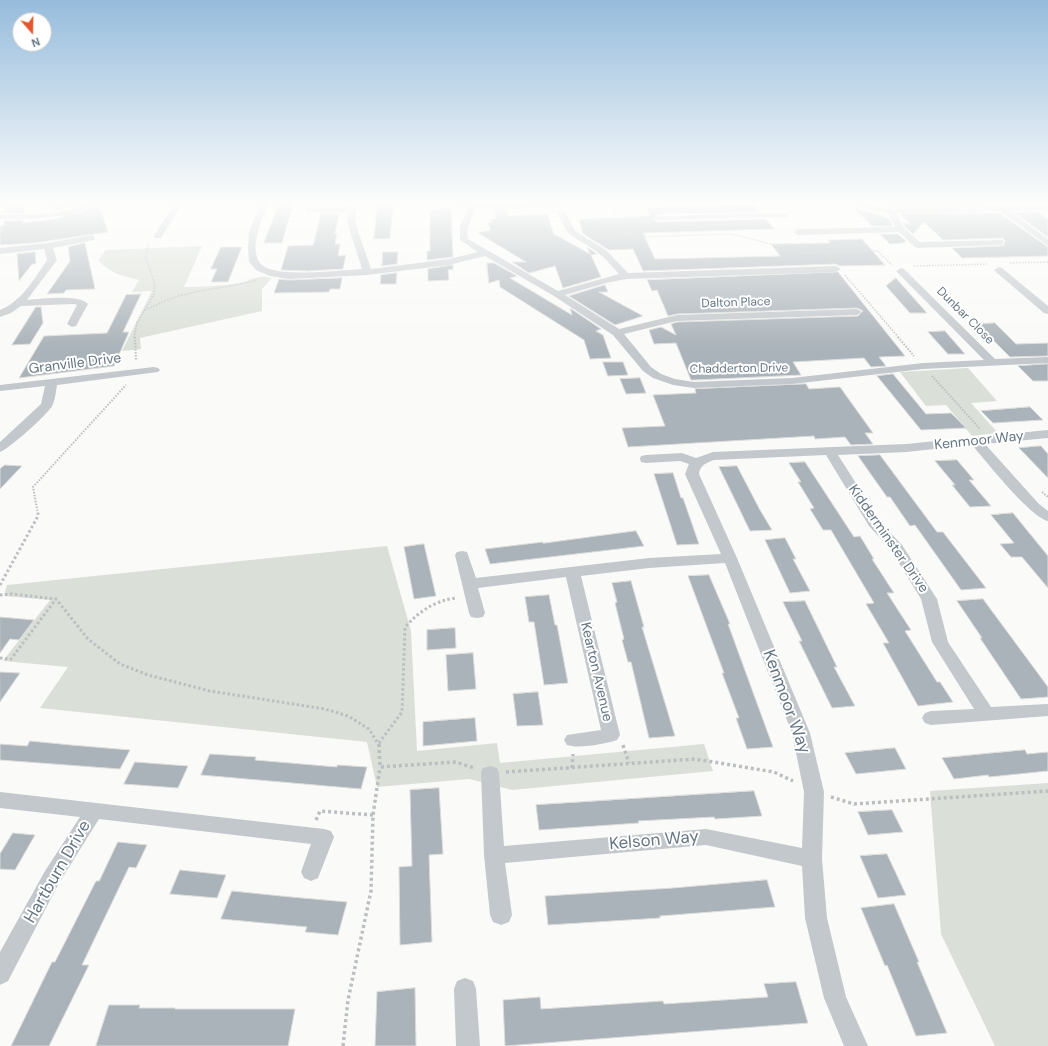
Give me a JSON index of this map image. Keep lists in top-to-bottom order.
{
  "streets": {
    "street": [
      "Dalton Place",
      "Dunbar Close",
      "Granville Drive",
      "Chadderton Drive",
      "Kenmoor Way",
      "Kidderminster Drive",
      "Kearton Avenue",
      "Kelson Way",
      "Hartburn Drive"
    ]
  },
  "crossings": [
    ["Dalton Place", "Chadderton Drive"],
    ["Dunbar Close", "Chadderton Drive"],
    ["Kenmoor Way", "Kidderminster Drive"],
    ["Kenmoor Way", "Kelson Way"]
  ],
  "north": "bottom"
}
